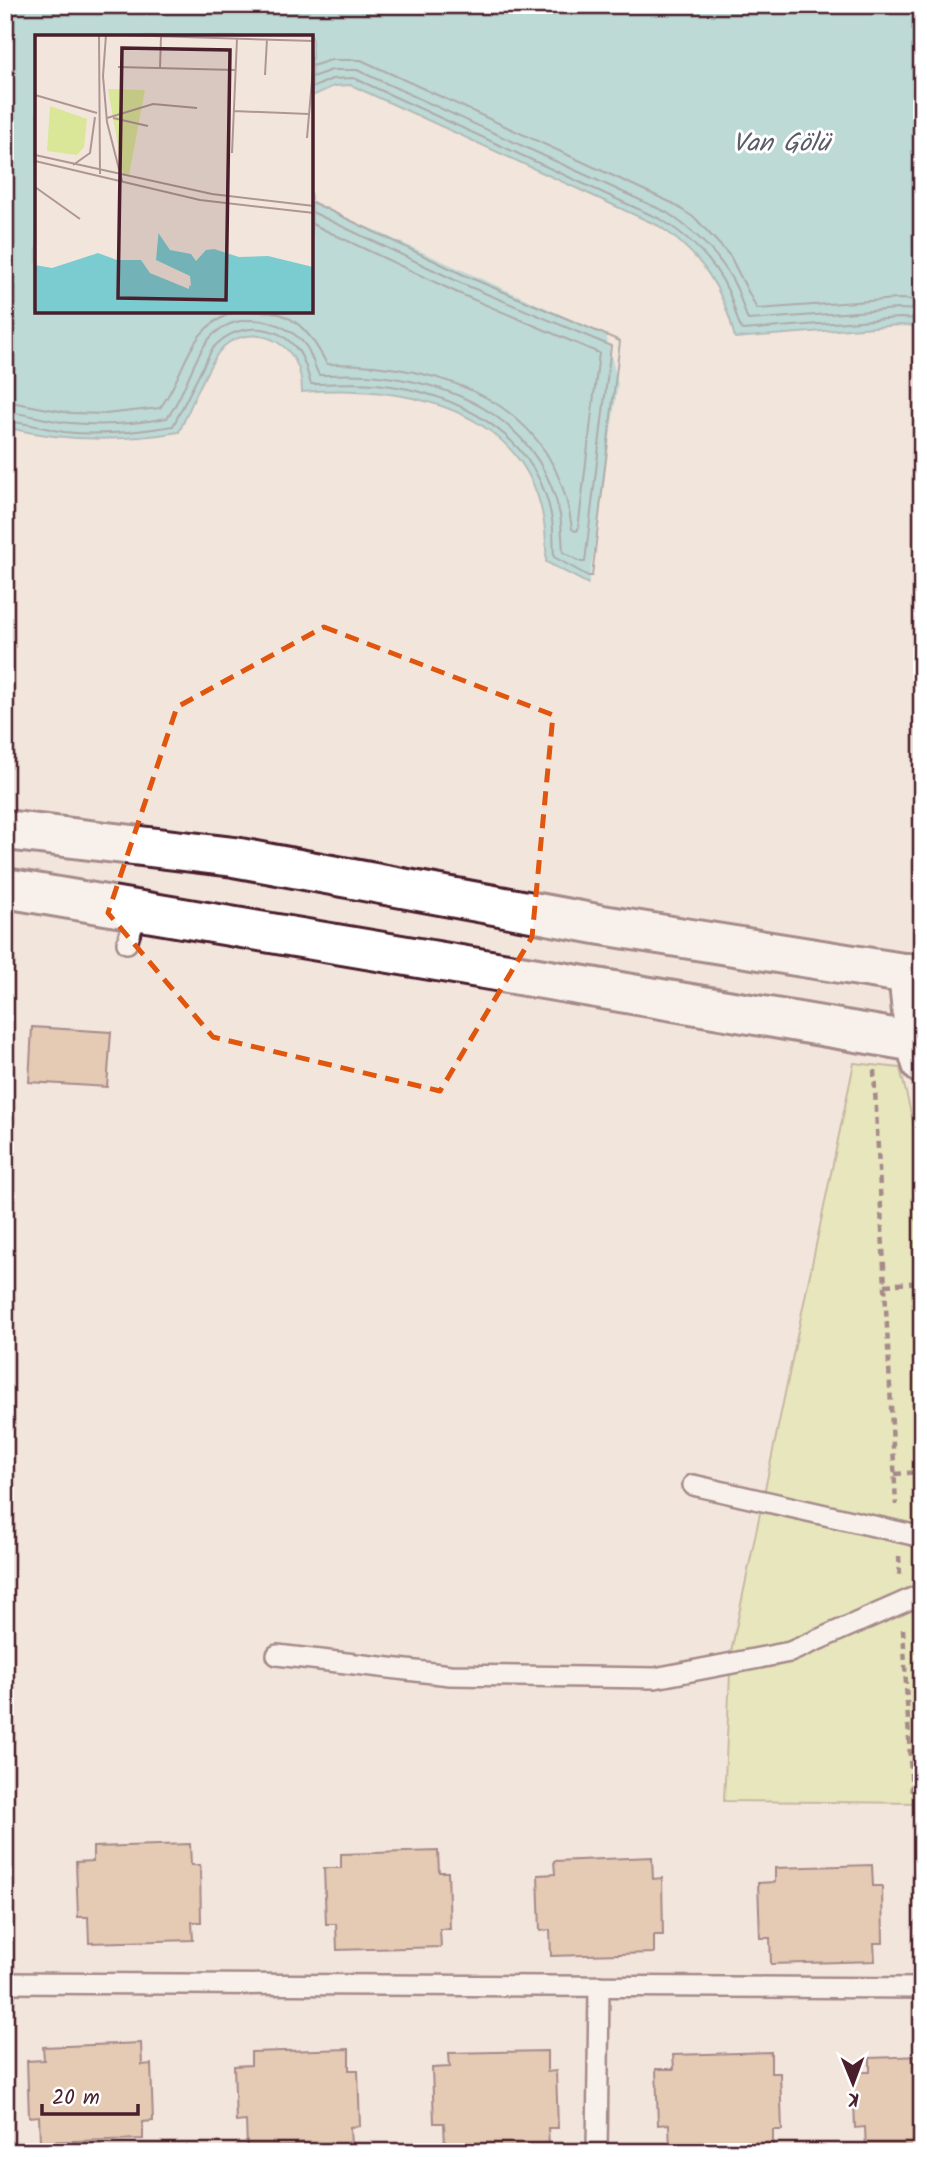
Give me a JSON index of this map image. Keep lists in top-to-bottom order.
{
  "water": ["Van Gölü"],
  "scale_bar": "20 m",
  "north": "bottom"
}
